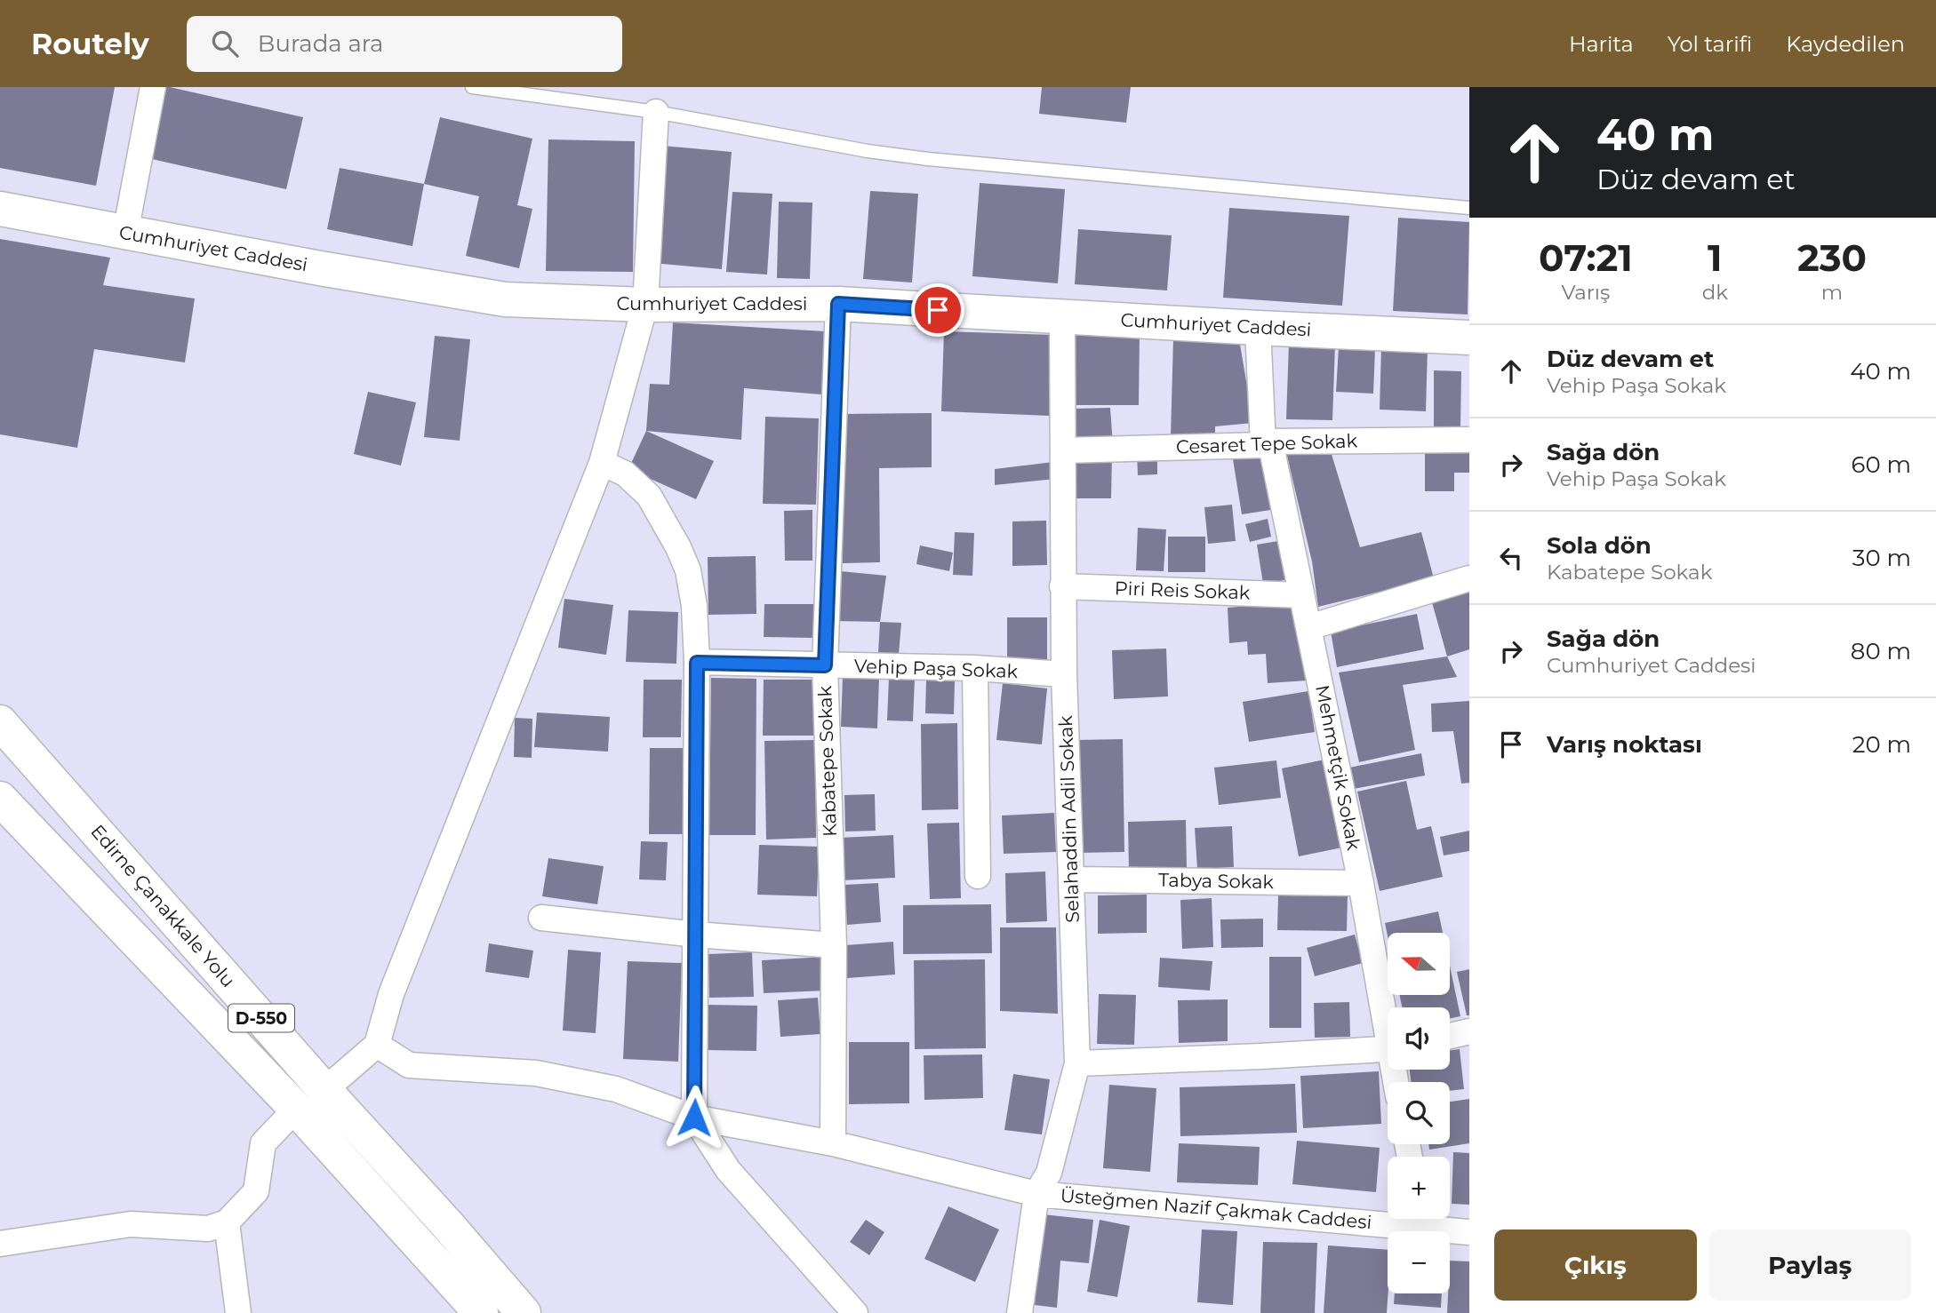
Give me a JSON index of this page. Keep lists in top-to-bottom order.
{
  "streets": {
    "main road": ["Cumhuriyet Caddesi", "Edirne Çanakkale Yolu", "D-550"],
    "street": [
      "Cesaret Tepe Sokak",
      "Piri Reis Sokak",
      "Vehip Paşa Sokak",
      "Kabatepe Sokak",
      "Mehmetçik Sokak",
      "Selahaddin Adil Sokak",
      "Tabya Sokak",
      "Üsteğmen Nazif Çakmak Caddesi"
    ]
  },
  "crossings": [
    ["Cumhuriyet Caddesi", "Kabatepe Sokak"],
    ["Cumhuriyet Caddesi", "Mehmetçik Sokak"],
    ["Cumhuriyet Caddesi", "Selahaddin Adil Sokak"],
    ["Cesaret Tepe Sokak", "Mehmetçik Sokak"],
    ["Cesaret Tepe Sokak", "Selahaddin Adil Sokak"],
    ["Piri Reis Sokak", "Mehmetçik Sokak"],
    ["Piri Reis Sokak", "Selahaddin Adil Sokak"],
    ["Vehip Paşa Sokak", "Kabatepe Sokak"],
    ["Vehip Paşa Sokak", "Selahaddin Adil Sokak"],
    ["Kabatepe Sokak", "Üsteğmen Nazif Çakmak Caddesi"],
    ["Mehmetçik Sokak", "Tabya Sokak"],
    ["Selahaddin Adil Sokak", "Tabya Sokak"],
    ["Selahaddin Adil Sokak", "Üsteğmen Nazif Çakmak Caddesi"]
  ],
  "north": "left",
  "page": {
    "header": "Routely",
    "search": "Burada ara",
    "nav": ["Harita", "Yol tarifi", "Kaydedilen"],
    "turn": ["40 m", "Düz devam et"],
    "eta": [
      "07:21",
      "Varış",
      "1",
      "dk",
      "230",
      "m"
    ],
    "list": [
      {
        "name": "Düz devam et",
        "note": "Vehip Paşa Sokak",
        "value": "40 m"
      },
      {
        "name": "Sağa dön",
        "note": "Vehip Paşa Sokak",
        "value": "60 m"
      },
      {
        "name": "Sola dön",
        "note": "Kabatepe Sokak",
        "value": "30 m"
      },
      {
        "name": "Sağa dön",
        "note": "Cumhuriyet Caddesi",
        "value": "80 m"
      },
      {
        "name": "Varış noktası",
        "value": "20 m"
      }
    ],
    "map_buttons": ["+", "−"],
    "buttons": ["Çıkış", "Paylaş"]
  }
}
